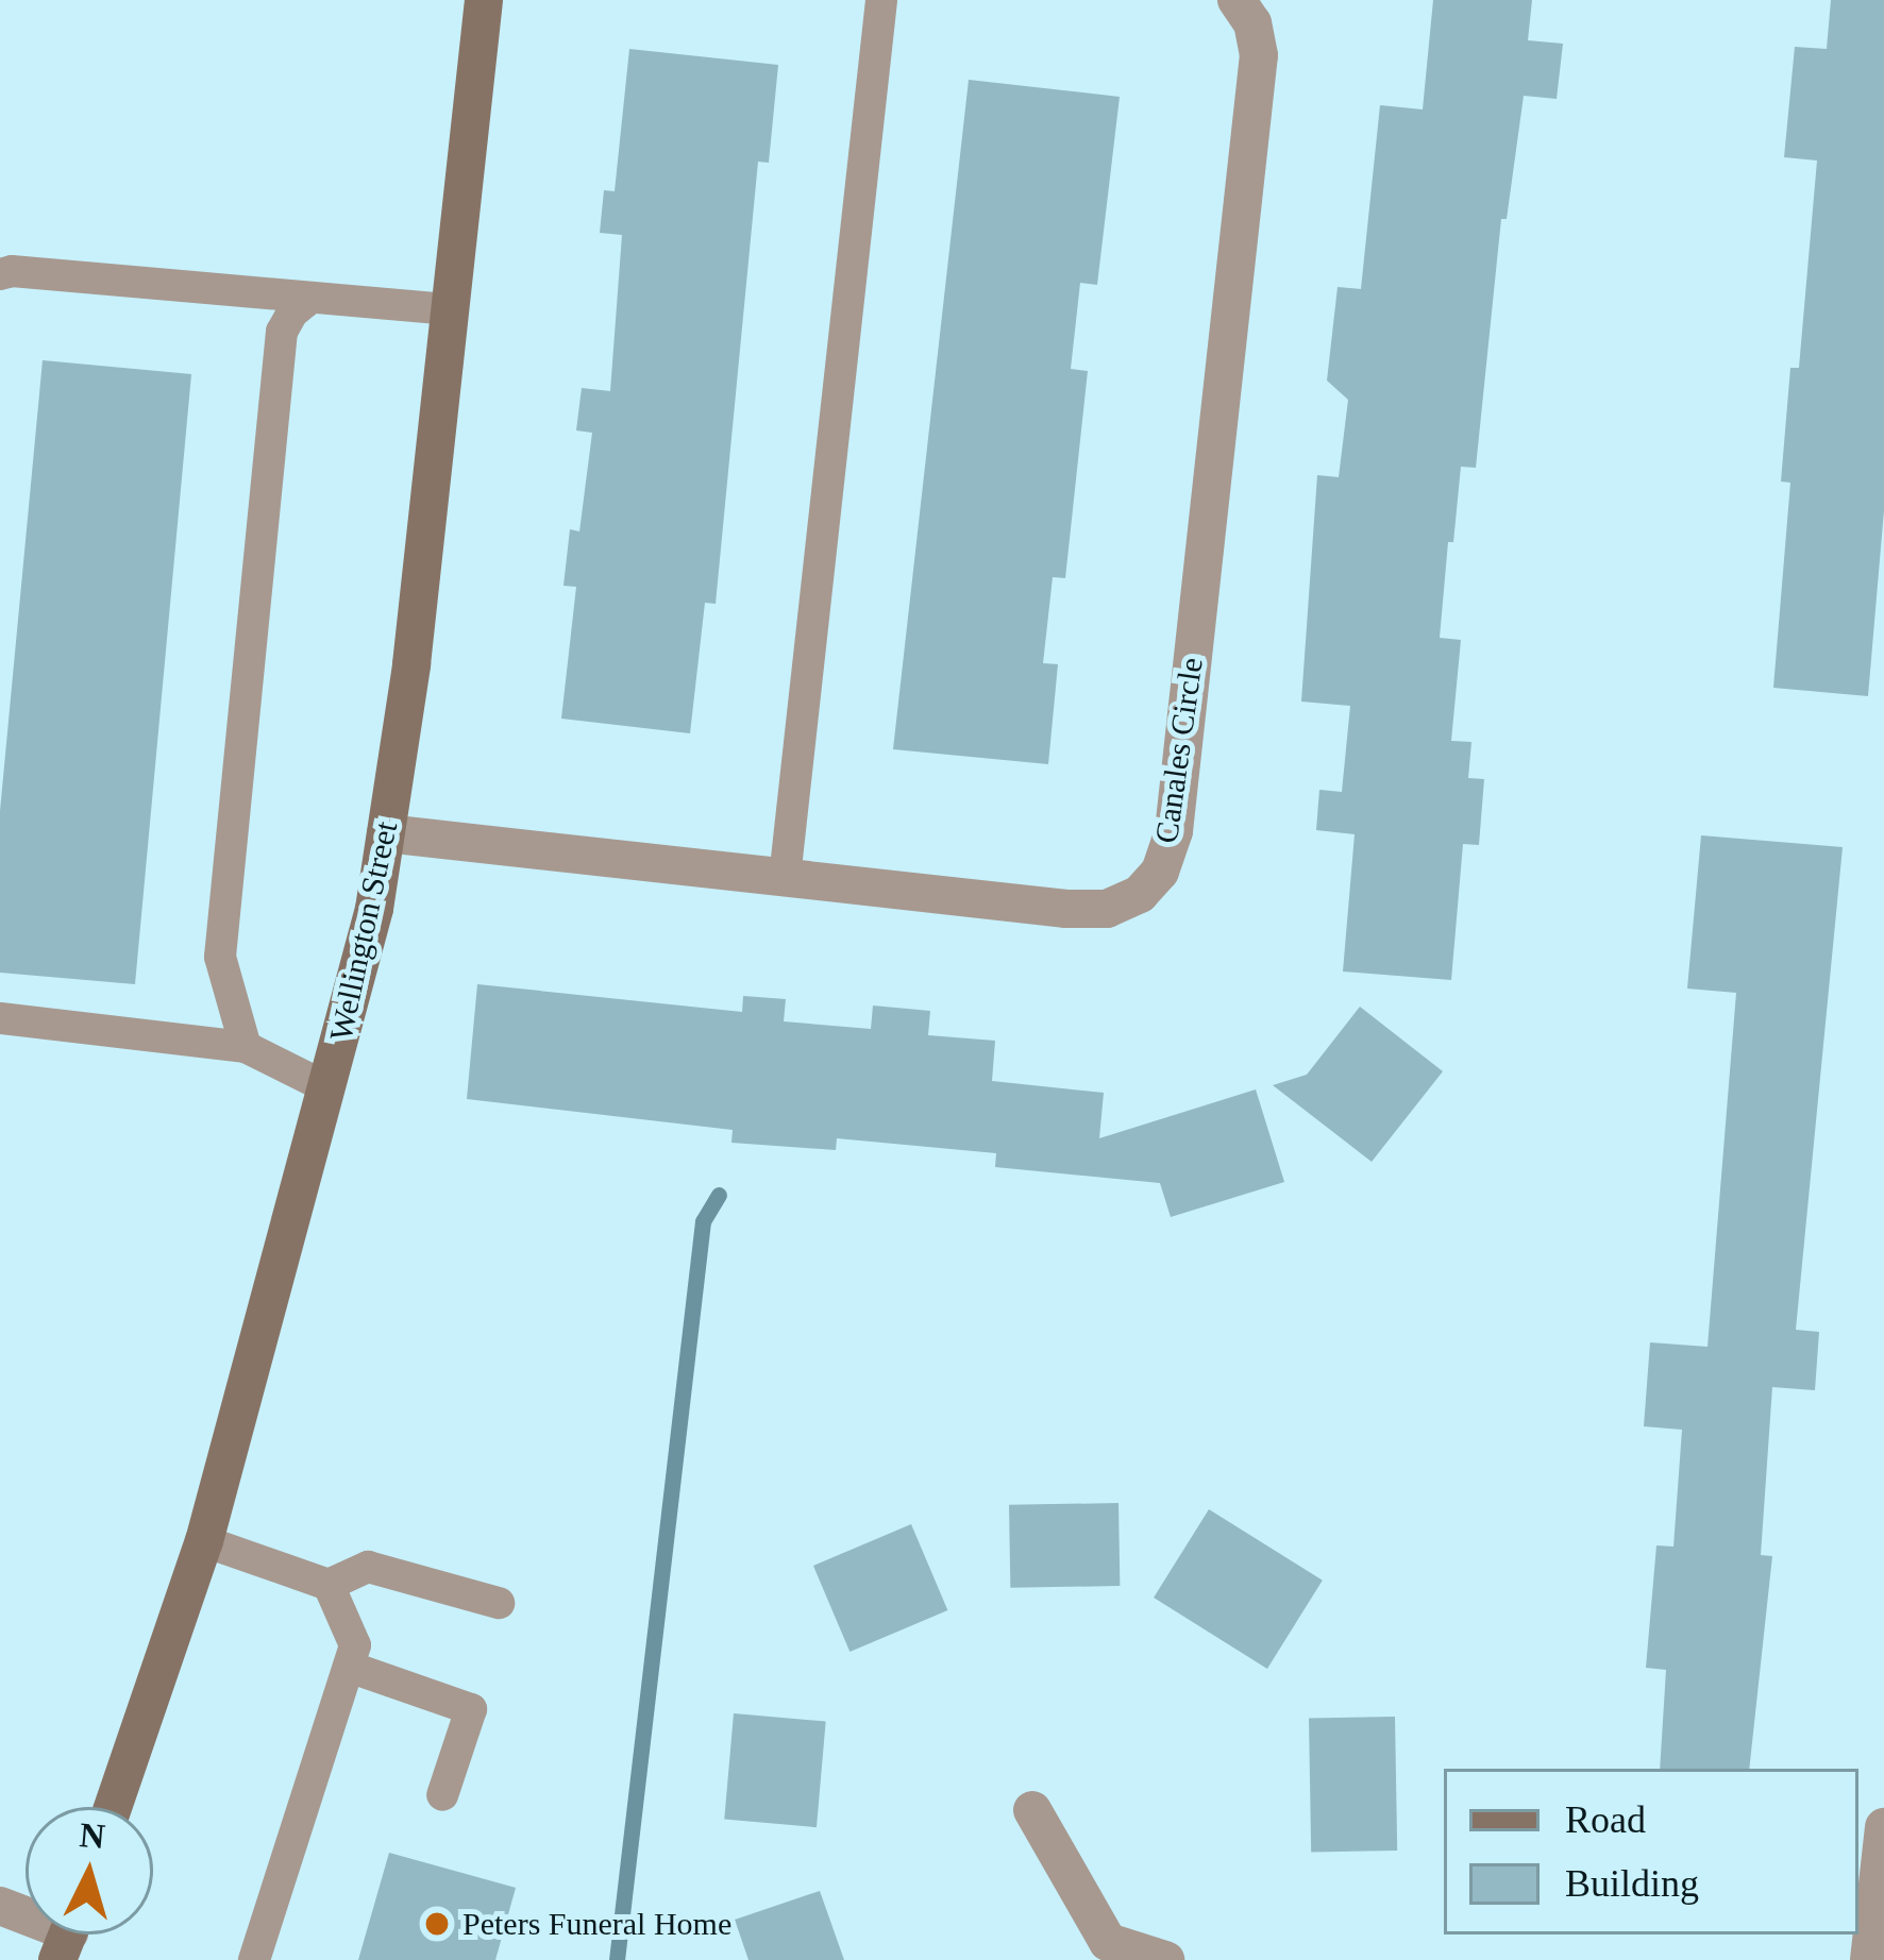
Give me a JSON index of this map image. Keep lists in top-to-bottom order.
{
  "streets": {
    "street": ["Canales Circle", "Wellington Street"]
  },
  "crossings": [
    ["Canales Circle", "Wellington Street"]
  ],
  "places": ["Peters Funeral Home"],
  "legend": ["Road", "Building"],
  "north": "top"
}
